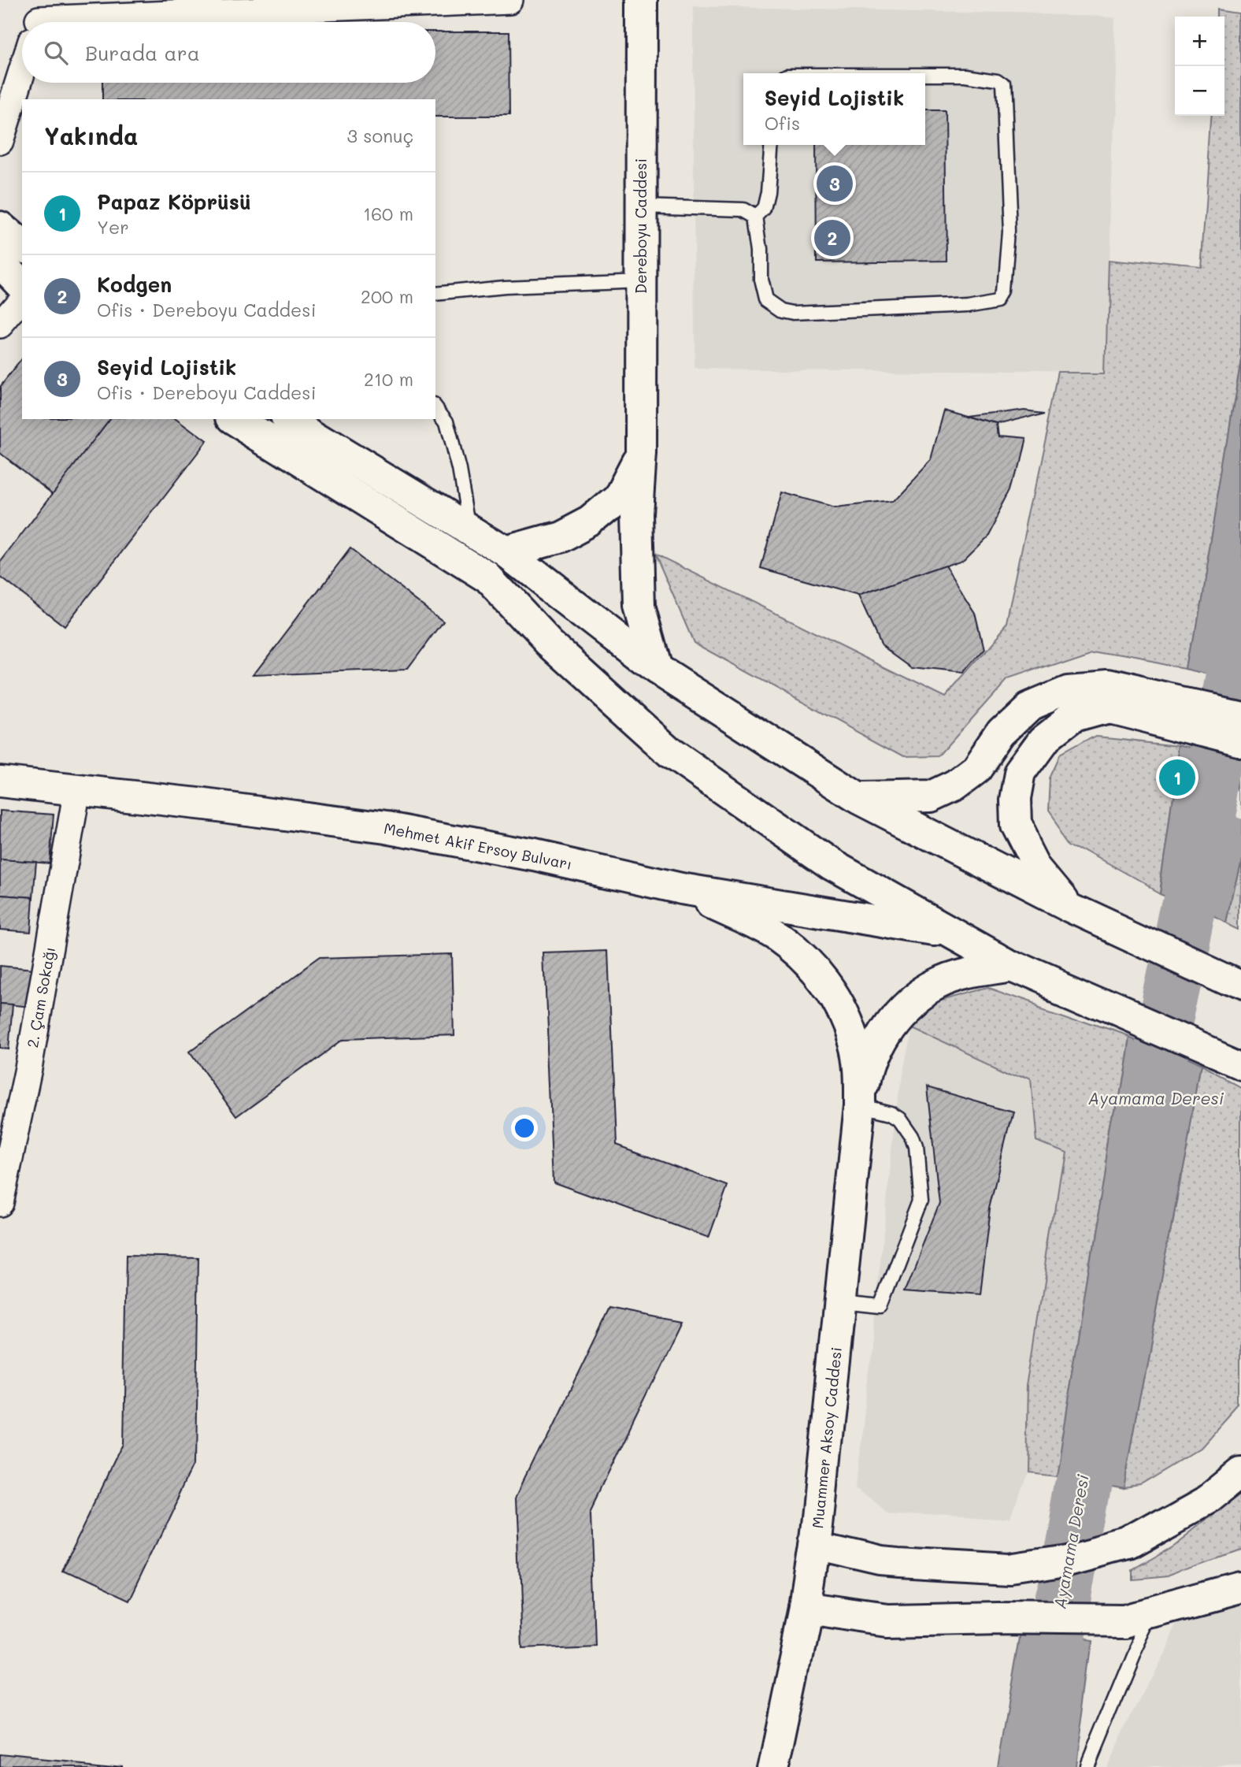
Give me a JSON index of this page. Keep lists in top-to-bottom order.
{
  "streets": {
    "main road": ["Dereboyu Caddesi", "Mehmet Akif Ersoy Bulvarı", "Muammer Aksoy Caddesi"],
    "street": ["2. Çam Sokağı"]
  },
  "crossings": [
    ["Mehmet Akif Ersoy Bulvarı", "2. Çam Sokağı"]
  ],
  "water": ["Ayamama Deresi"],
  "page": {
    "map_buttons": ["+", "−"],
    "search": "Burada ara",
    "popup": ["Seyid Lojistik", "Ofis"],
    "heading": ["Yakında", "3 sonuç"],
    "pins": ["3", "2", "1"],
    "list": [
      {
        "mark": "1",
        "name": "Papaz Köprüsü",
        "note": "Yer",
        "value": "160 m"
      },
      {
        "mark": "2",
        "name": "Kodgen",
        "note": "Ofis · Dereboyu Caddesi",
        "value": "200 m"
      },
      {
        "mark": "3",
        "name": "Seyid Lojistik",
        "note": "Ofis · Dereboyu Caddesi",
        "value": "210 m"
      }
    ]
  }
}
